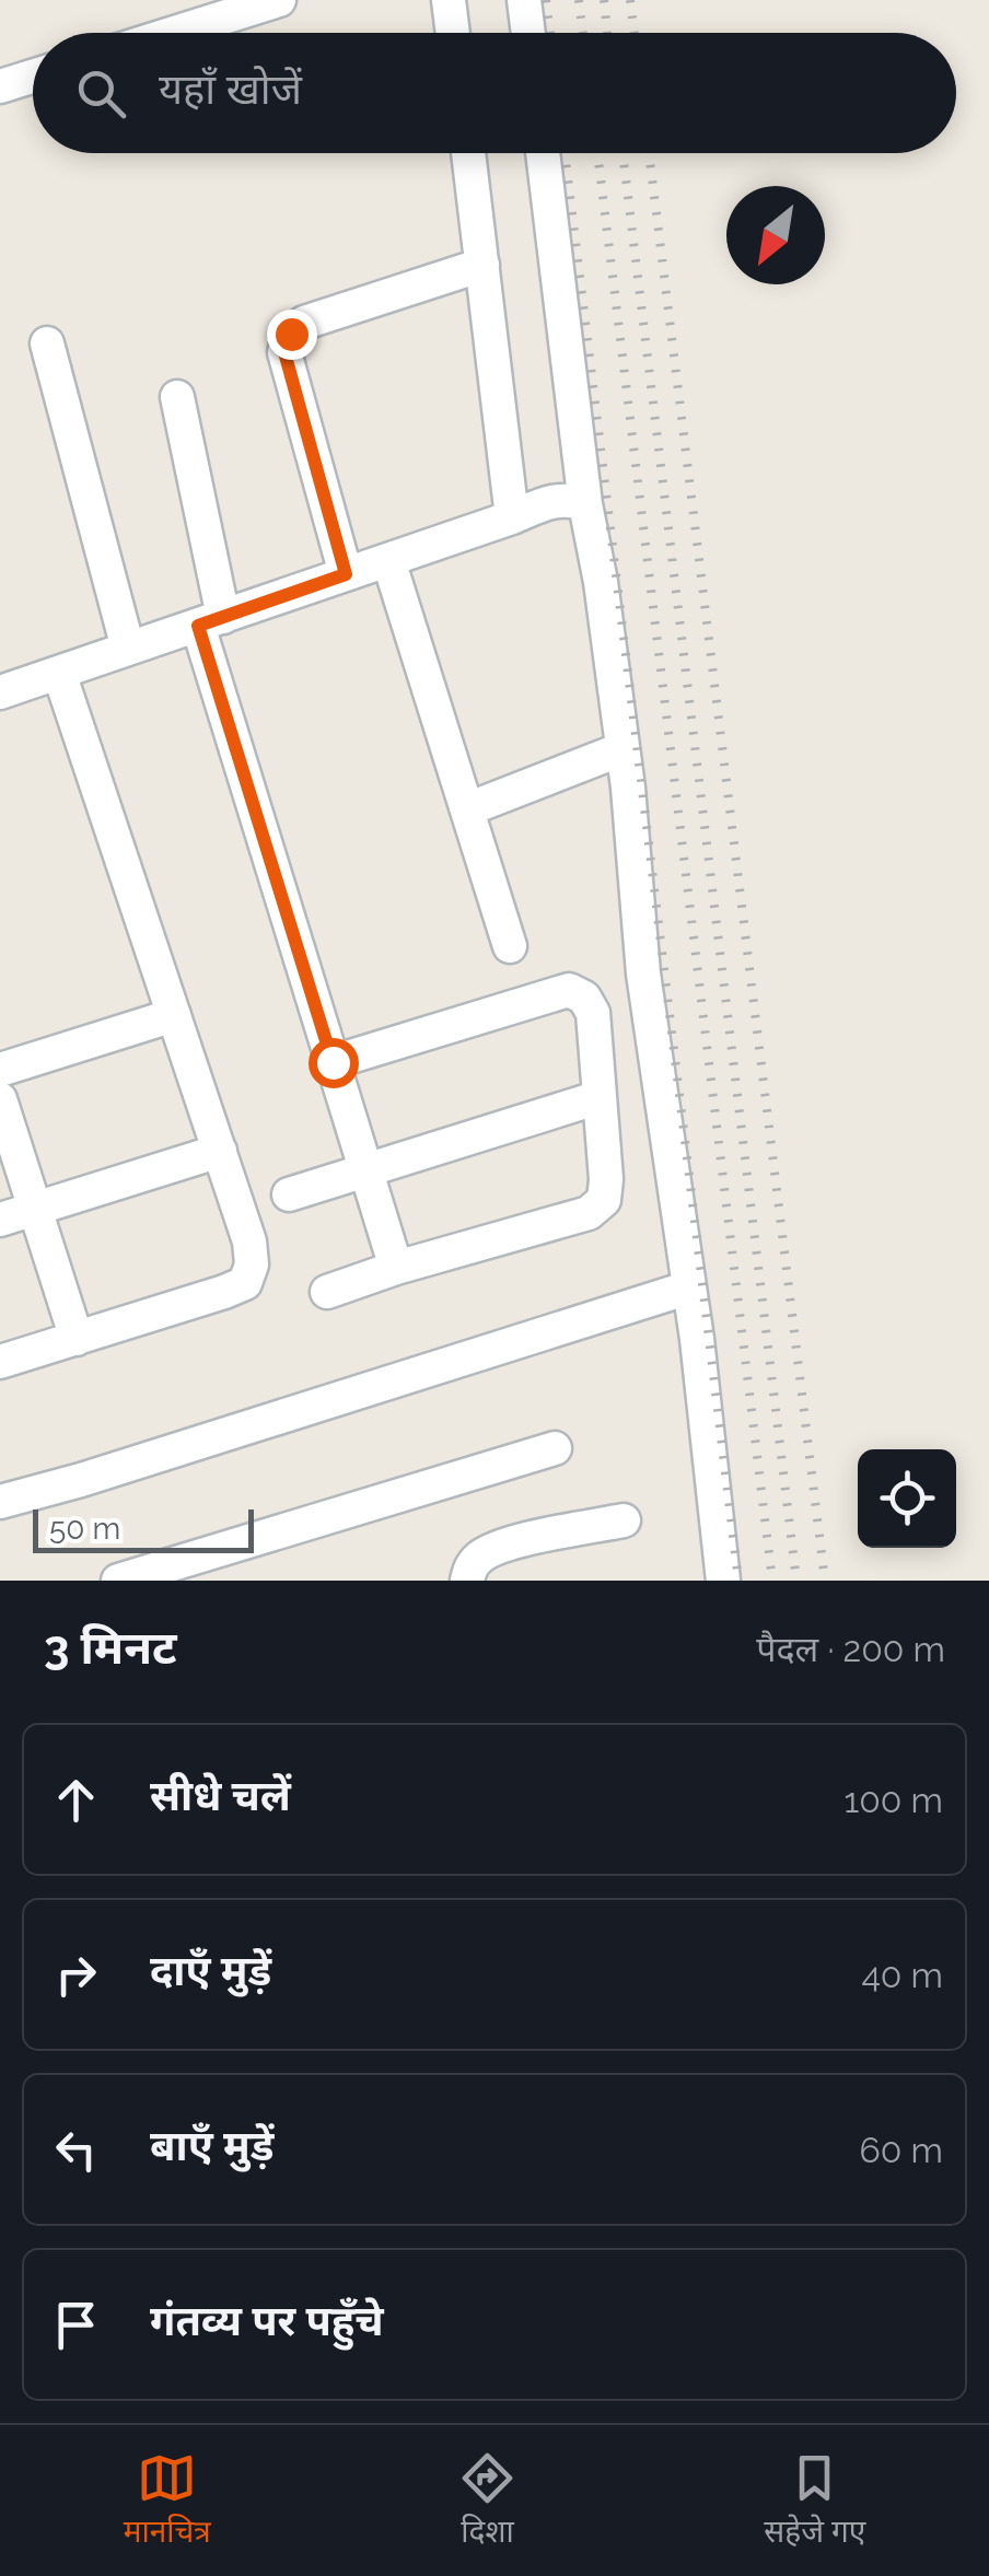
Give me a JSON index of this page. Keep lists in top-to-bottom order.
{
  "scale_bar": "50 m",
  "north": "bottom left",
  "page": {
    "search": "यहाँ खोजें",
    "scale": "50 m",
    "heading": ["3 मिनट", "पैदल · 200 m"],
    "list": [
      ["सीधे चलें", "100 m"],
      ["दाएँ मुड़ें", "40 m"],
      ["बाएँ मुड़ें", "60 m"],
      "गंतव्य पर पहुँचे"
    ],
    "nav": ["मानचित्र", "दिशा", "सहेजे गए"]
  }
}
